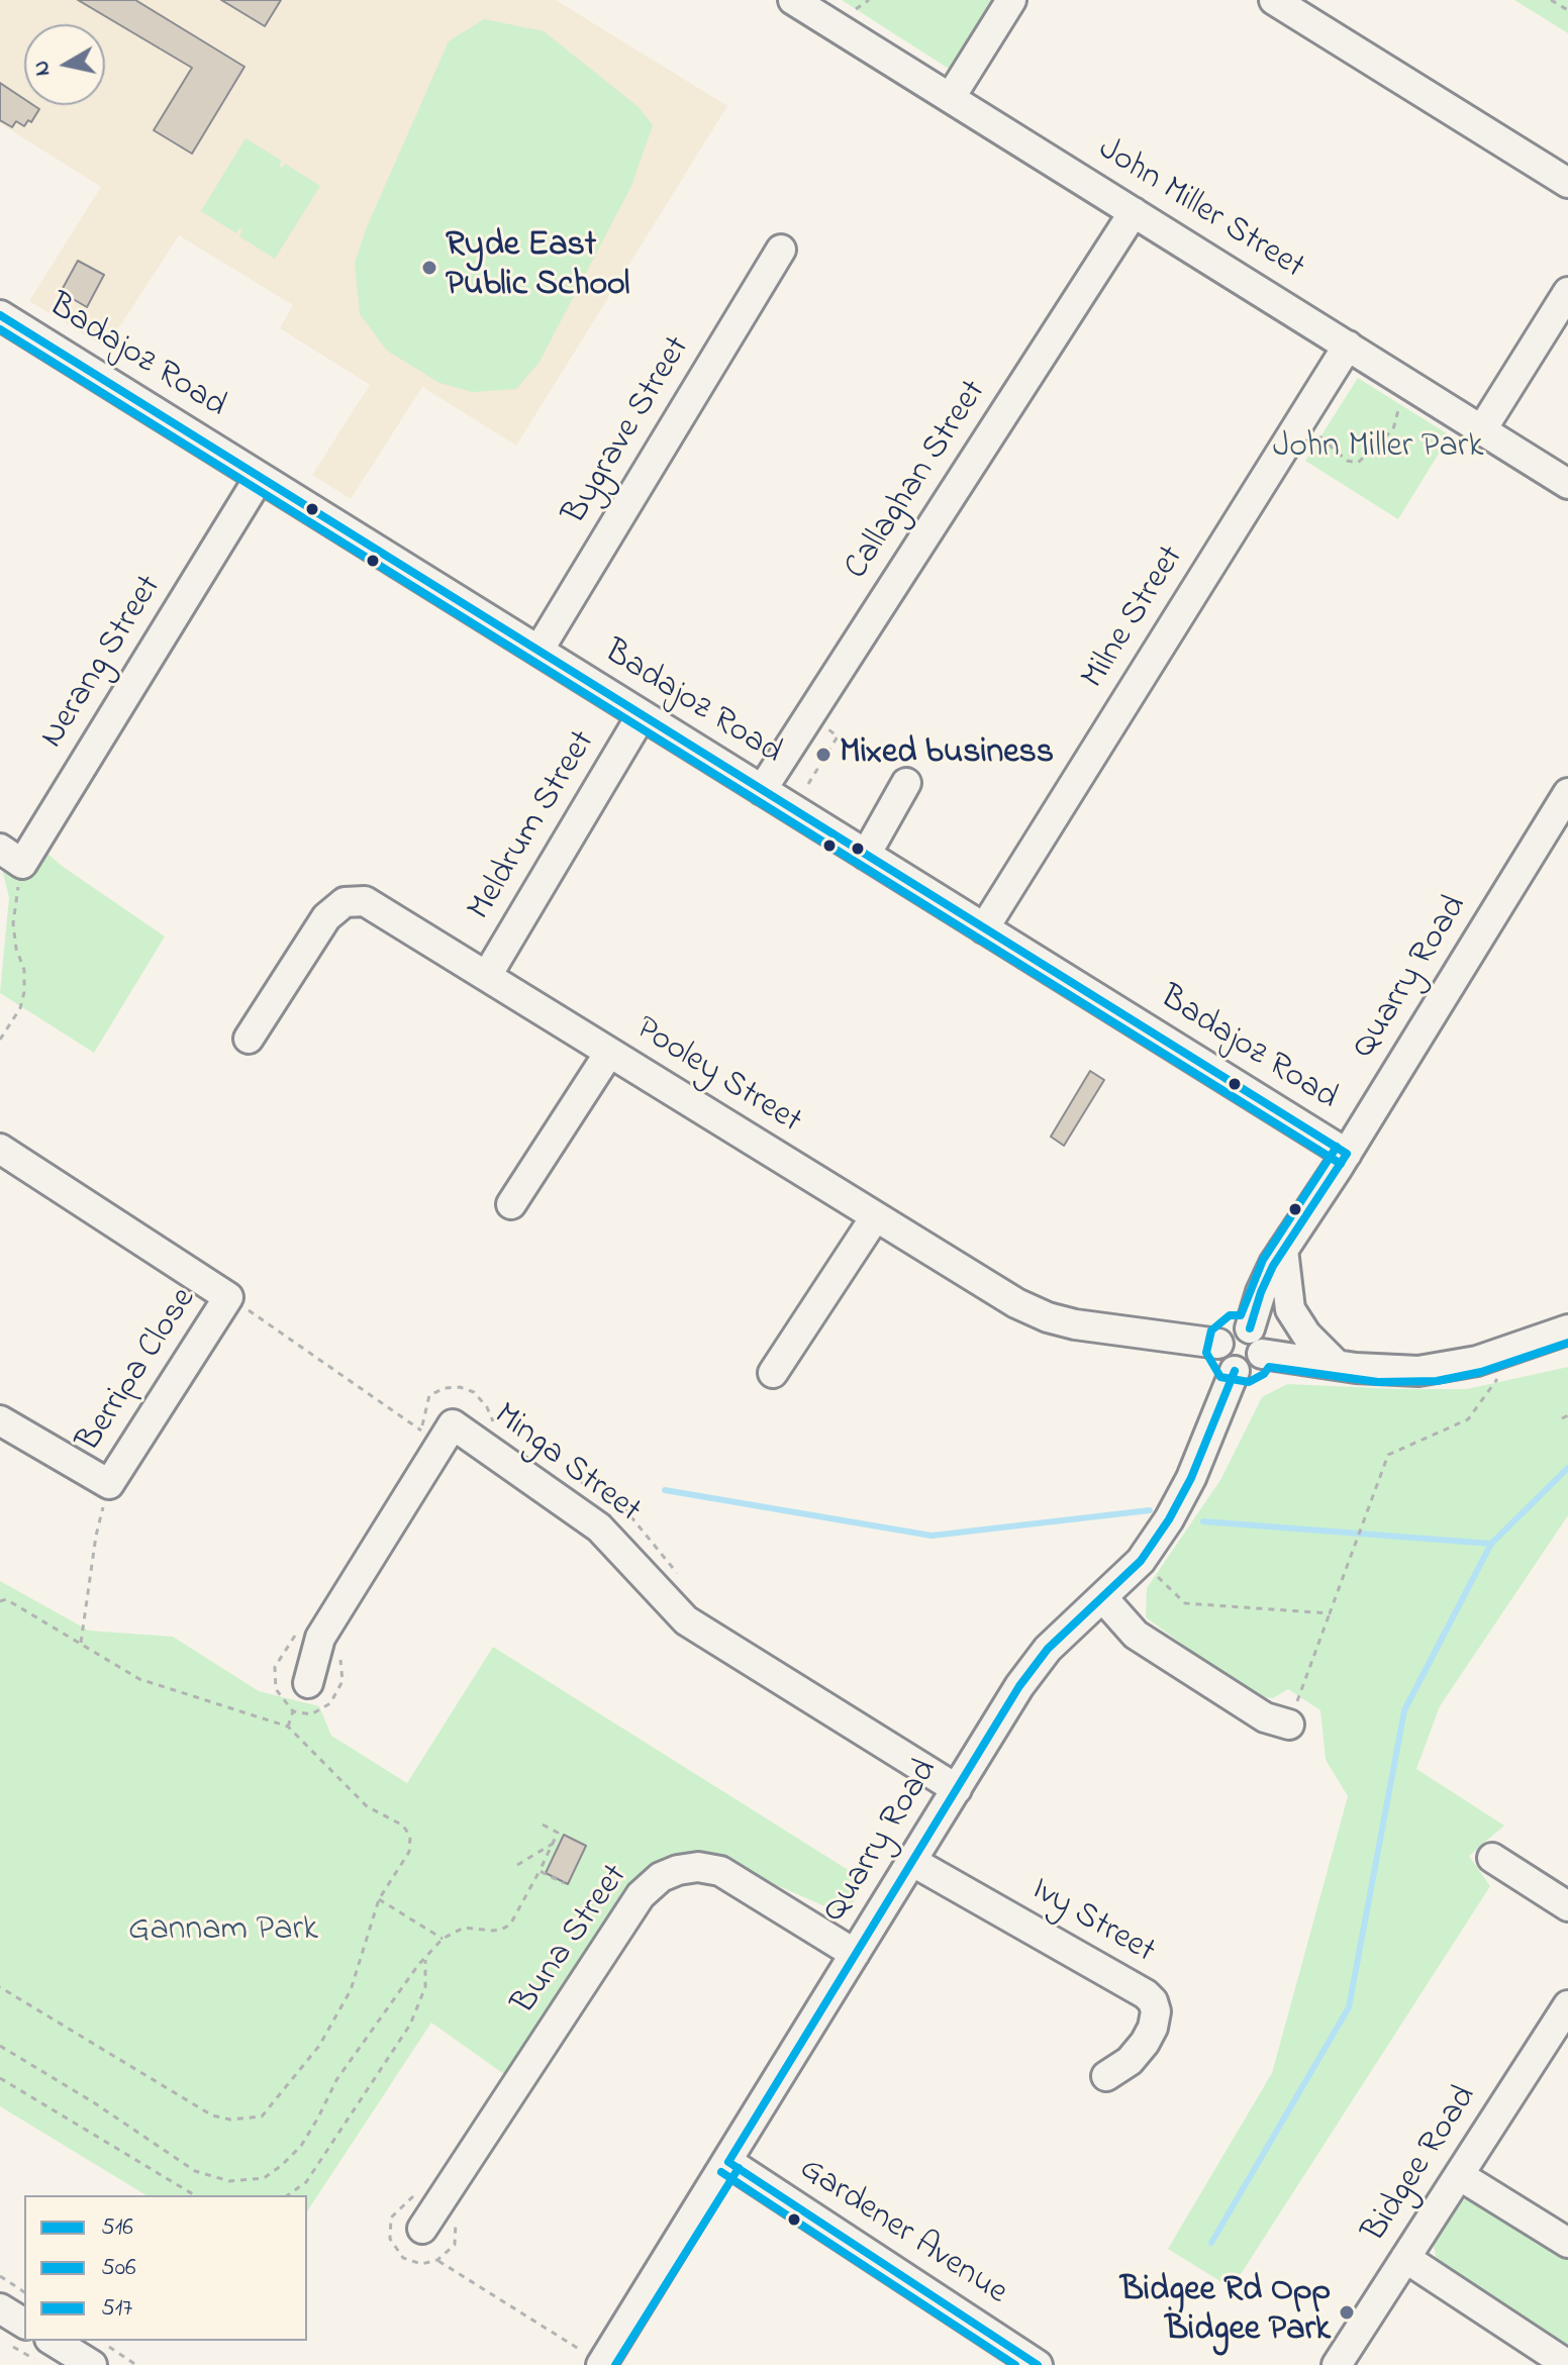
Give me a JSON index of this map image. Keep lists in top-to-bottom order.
{
  "streets": {
    "street": [
      "John Miller Street",
      "Badajoz Road",
      "Bygrave Street",
      "Callaghan Street",
      "Milne Street",
      "Nerang Street",
      "Meldrum Street",
      "Quarry Road",
      "Pooley Street",
      "Berripa Close",
      "Minga Street",
      "Ivy Street",
      "Buna Street",
      "Bidgee Road",
      "Gardener Avenue"
    ]
  },
  "crossings": [
    ["John Miller Street", "Callaghan Street"],
    ["John Miller Street", "Milne Street"],
    ["Badajoz Road", "Bygrave Street"],
    ["Badajoz Road", "Callaghan Street"],
    ["Badajoz Road", "Milne Street"],
    ["Badajoz Road", "Nerang Street"],
    ["Badajoz Road", "Meldrum Street"],
    ["Badajoz Road", "Quarry Road"],
    ["Meldrum Street", "Pooley Street"],
    ["Quarry Road", "Pooley Street"],
    ["Quarry Road", "Minga Street"],
    ["Quarry Road", "Ivy Street"],
    ["Quarry Road", "Buna Street"],
    ["Quarry Road", "Gardener Avenue"]
  ],
  "parks": ["John Miller Park", "Gannam Park"],
  "places": ["Ryde East Public School", "Mixed business", "Bidgee Rd Opp Bidgee Park"],
  "lines": ["transit line 516", "transit line 506", "transit line 517"],
  "legend": ["516", "506", "517"],
  "north": "left"
}
